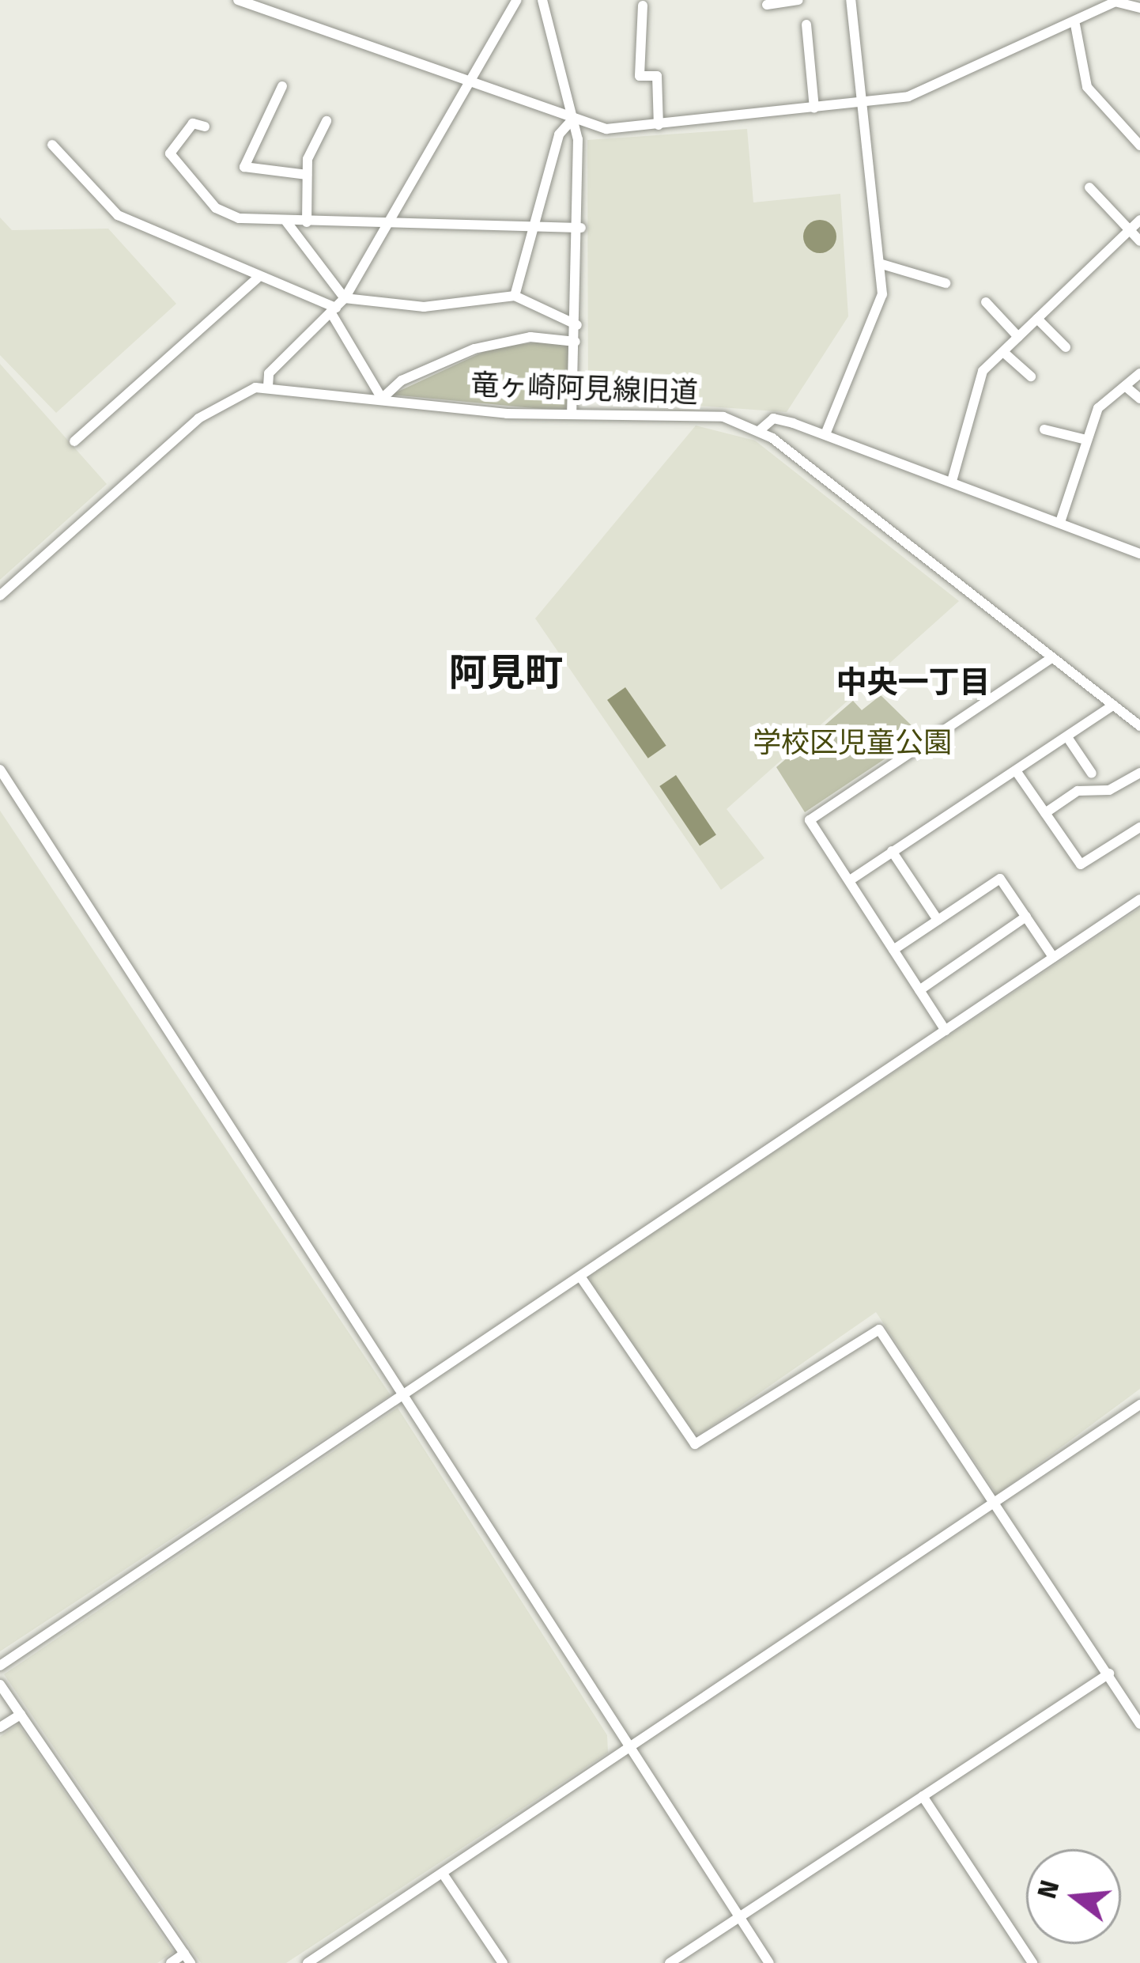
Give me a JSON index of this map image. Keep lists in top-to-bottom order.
{
  "streets": {
    "street": ["竜ヶ崎阿見線旧道"]
  },
  "districts": ["阿見町", "中央一丁目"],
  "parks": ["学校区児童公園"],
  "north": "left"
}
